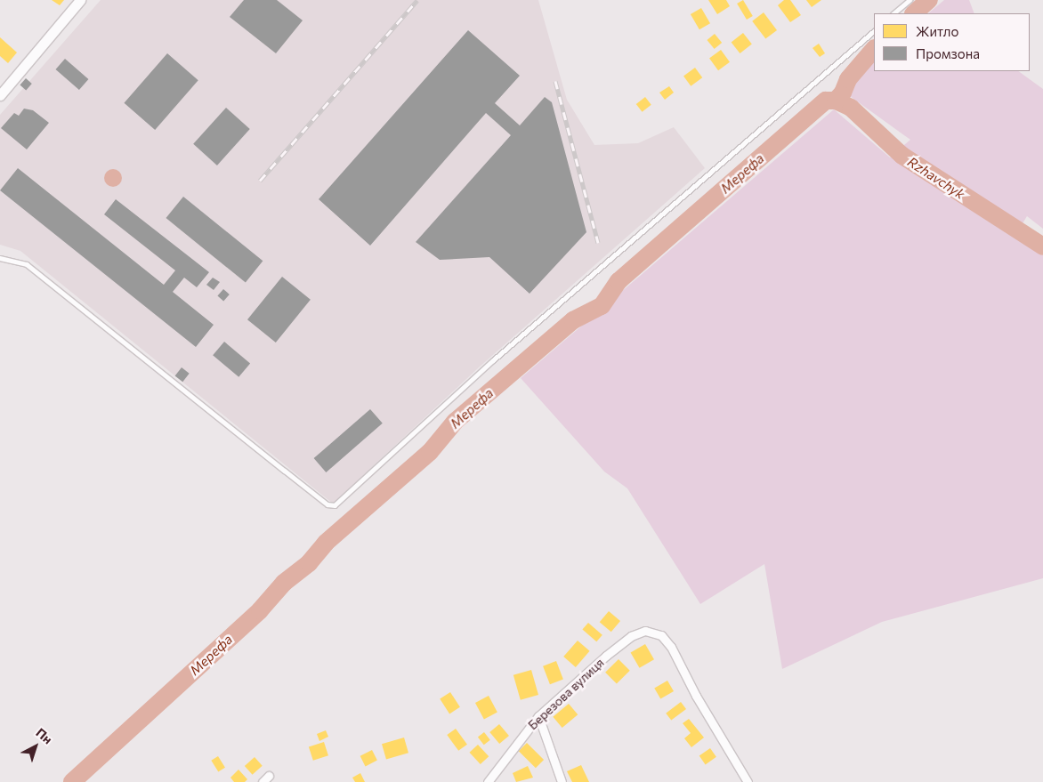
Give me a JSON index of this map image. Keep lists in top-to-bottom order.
{
  "streets": {
    "street": ["Березова вулиця"]
  },
  "water": ["Мерефа", "Rzhavchyk"],
  "legend": ["Житло", "Промзона"],
  "north": "top right"
}
